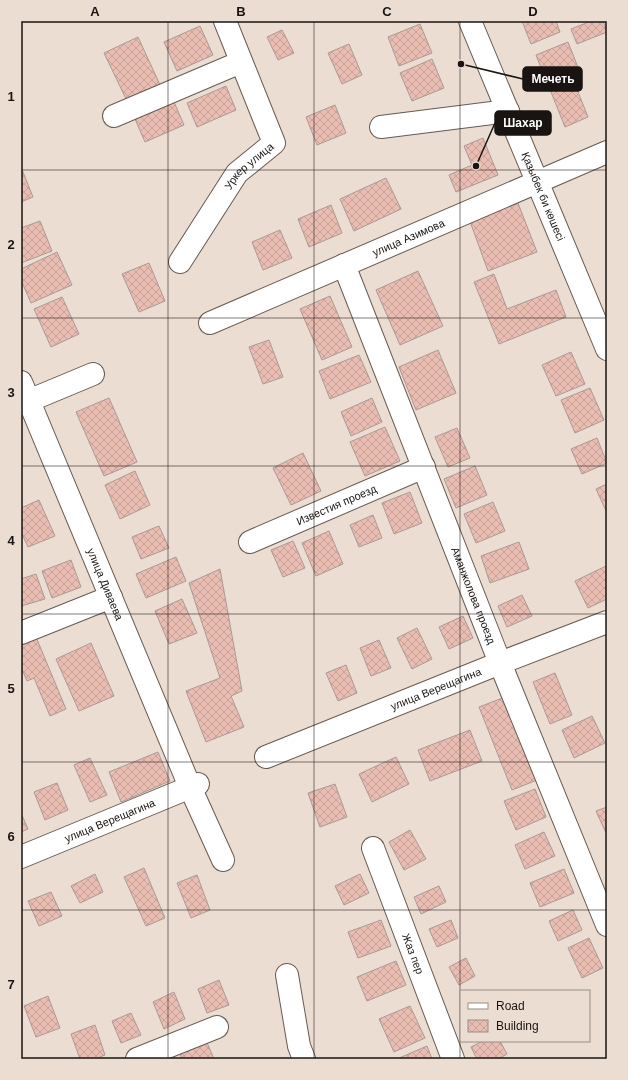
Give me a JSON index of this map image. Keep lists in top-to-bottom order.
{
  "streets": {
    "street": [
      "Уркер улица",
      "Қазыбек би көшесі",
      "улица Азимова",
      "Известия проезд",
      "улица Диваева",
      "Аманжолова проезд",
      "улица Верещагина",
      "Жаз пер"
    ]
  },
  "crossings": [
    ["Қазыбек би көшесі", "улица Азимова"],
    ["улица Азимова", "Аманжолова проезд"],
    ["Известия проезд", "Аманжолова проезд"],
    ["улица Диваева", "улица Верещагина"],
    ["Аманжолова проезд", "улица Верещагина"]
  ],
  "places": ["Мечеть", "Шахар"],
  "legend": ["Road", "Building"],
  "grid": {
    "columns": [
      "A",
      "B",
      "C",
      "D"
    ],
    "rows": [
      "1",
      "2",
      "3",
      "4",
      "5",
      "6",
      "7"
    ]
  }
}
